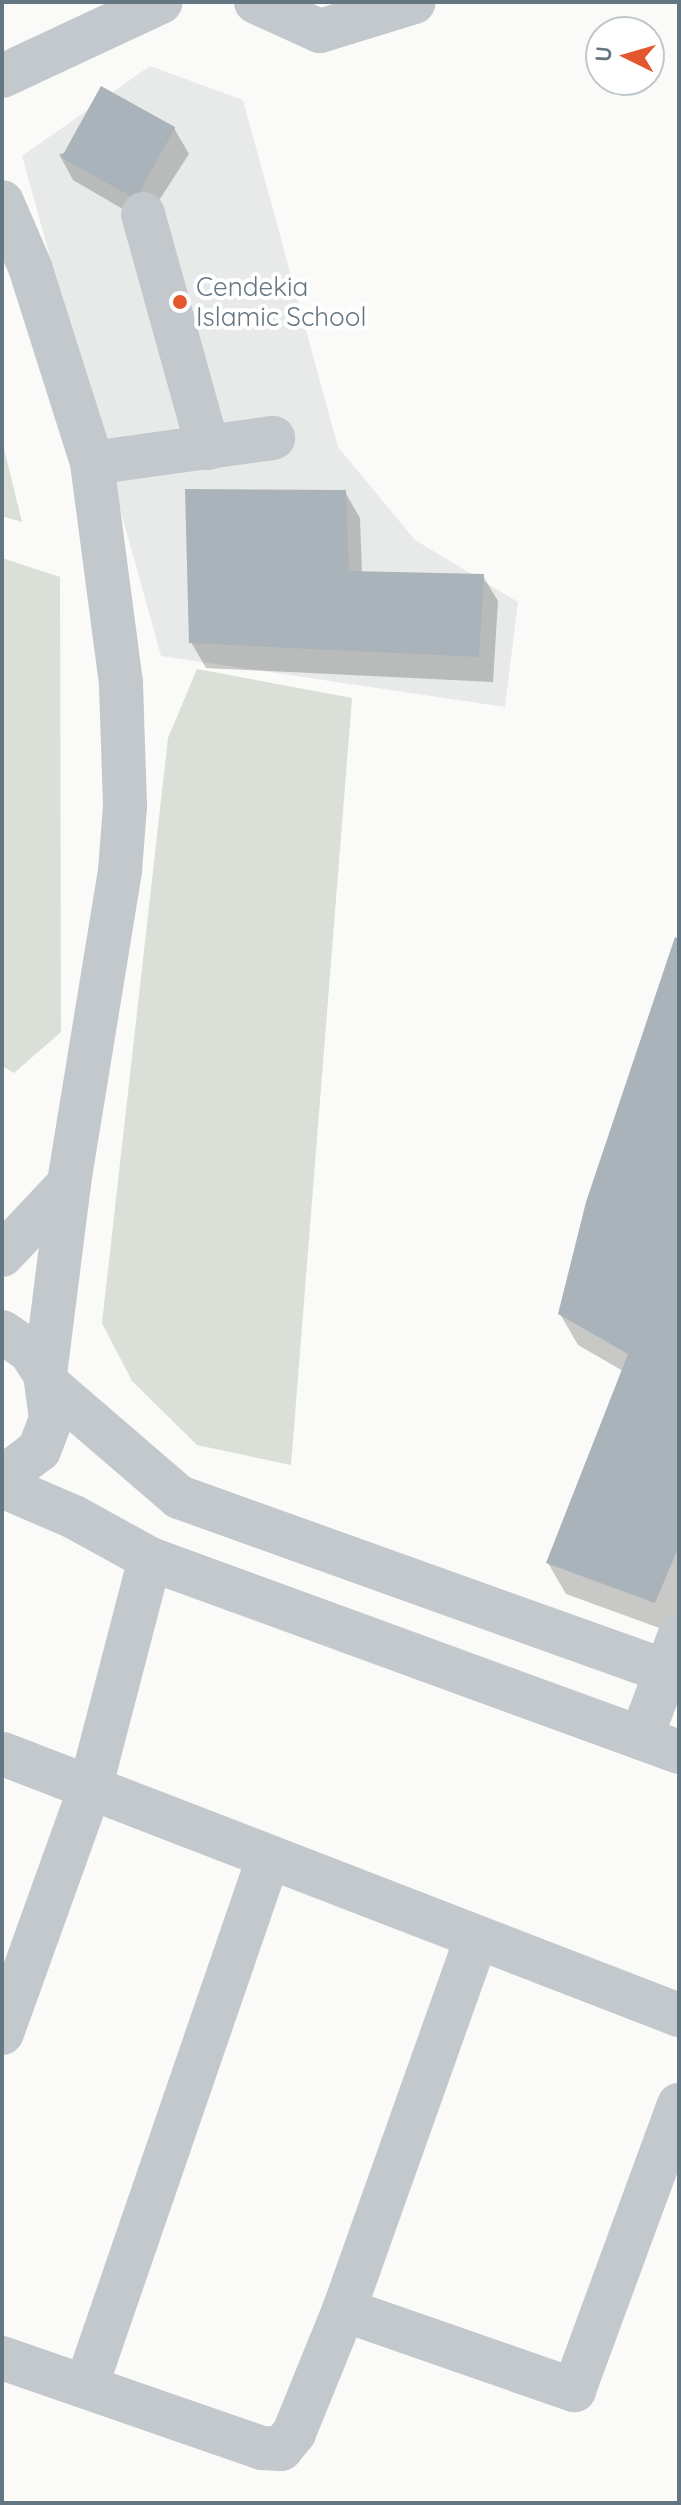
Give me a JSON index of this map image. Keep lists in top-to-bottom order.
{
  "places": ["Cendekia Islamic School"],
  "north": "left"
}
